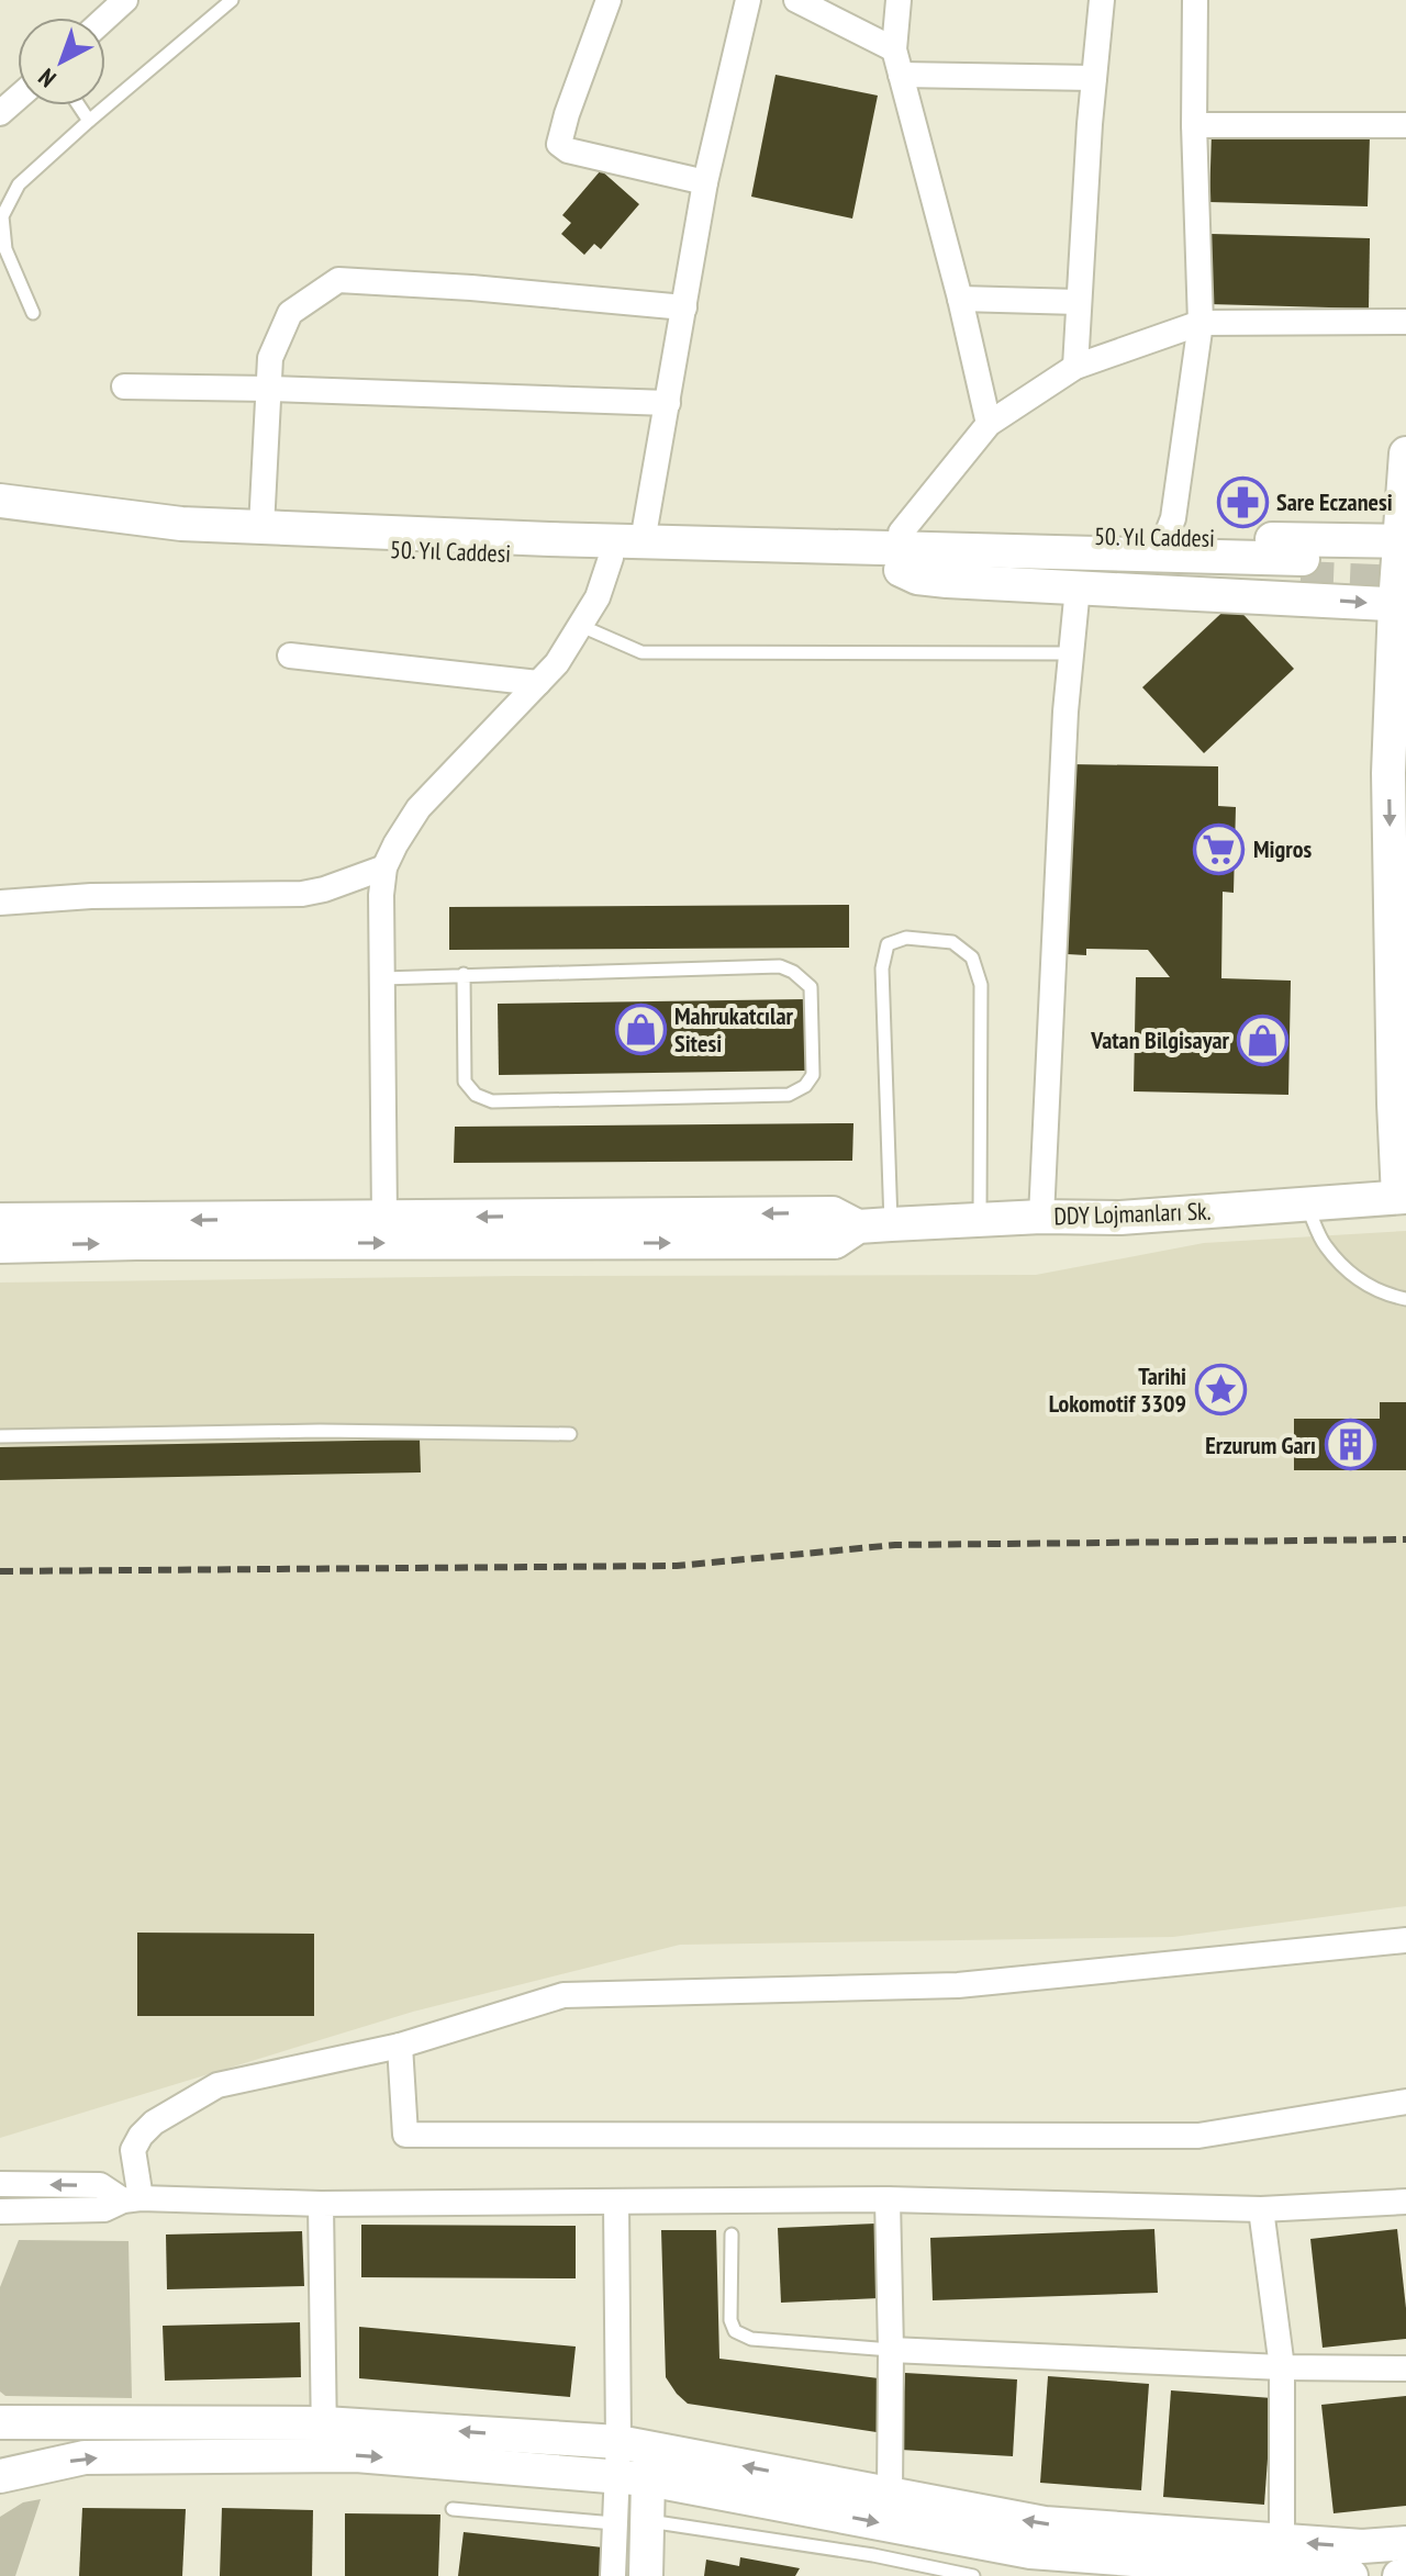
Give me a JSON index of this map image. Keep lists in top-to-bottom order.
{
  "streets": {
    "street": ["50. Yıl Caddesi", "DDY Lojmanları Sk."]
  },
  "places": {
    "pharmacy": ["Sare Eczanesi"],
    "supermarket": ["Migros"],
    "shop": ["Mahrukatcılar Sitesi", "Vatan Bilgisayar"],
    "place": ["Tarihi Lokomotif 3309"],
    "building": ["Erzurum Garı"]
  },
  "north": "bottom left"
}
